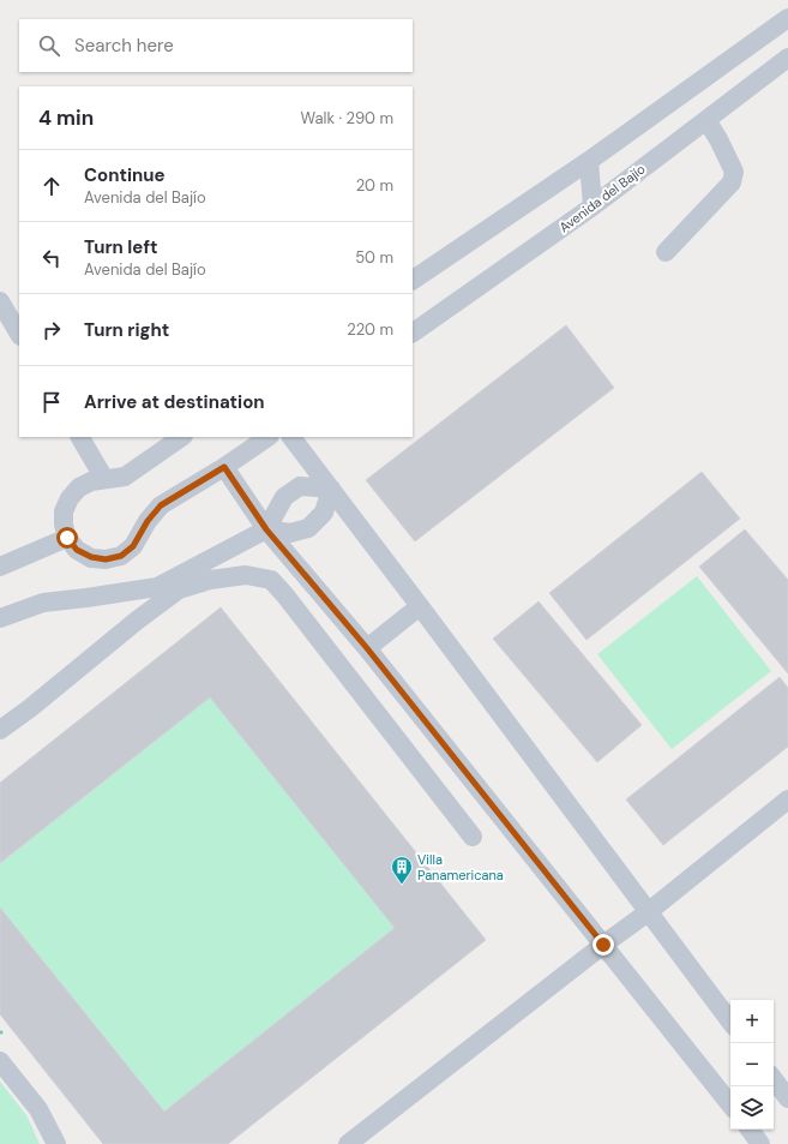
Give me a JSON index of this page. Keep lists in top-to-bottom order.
{
  "streets": {
    "street": ["Avenida del Bajío"]
  },
  "places": {
    "building": ["Villa Panamericana"]
  },
  "page": {
    "search": "Search here",
    "heading": ["4 min", "Walk · 290 m"],
    "list": [
      ["Continue", "Avenida del Bajío", "20 m"],
      ["Turn left", "Avenida del Bajío", "50 m"],
      ["Turn right", "220 m"],
      "Arrive at destination"
    ],
    "map_buttons": ["+", "−"]
  }
}
